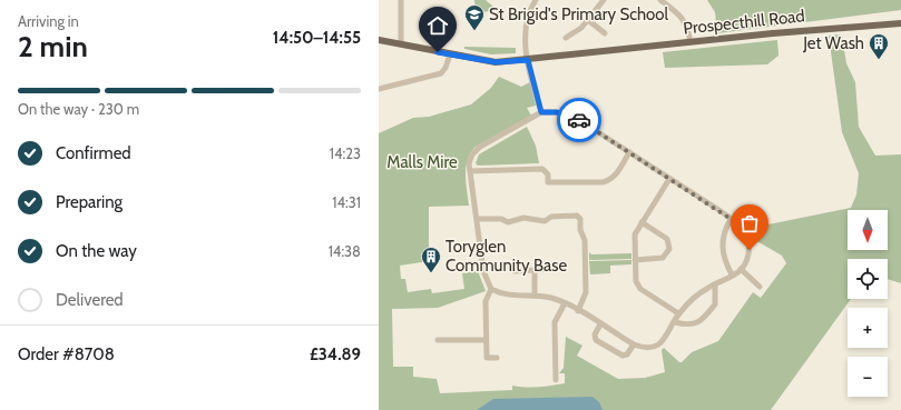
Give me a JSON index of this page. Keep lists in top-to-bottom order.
{
  "streets": {
    "main road": ["Prospecthill Road"]
  },
  "parks": ["Malls Mire"],
  "places": {
    "school or university": ["St Brigid's Primary School"],
    "building": ["Jet Wash", "Toryglen Community Base"]
  },
  "north": "bottom",
  "page": {
    "heading": ["2 min", "Arriving in", "14:50–14:55"],
    "panel": ["Order #8708", "£34.89"],
    "bar": "On the way · 230 m",
    "list": [
      ["Confirmed", "14:23"],
      ["Preparing", "14:31"],
      ["On the way", "14:38"],
      "Delivered"
    ],
    "map_buttons": ["+", "−"]
  }
}
